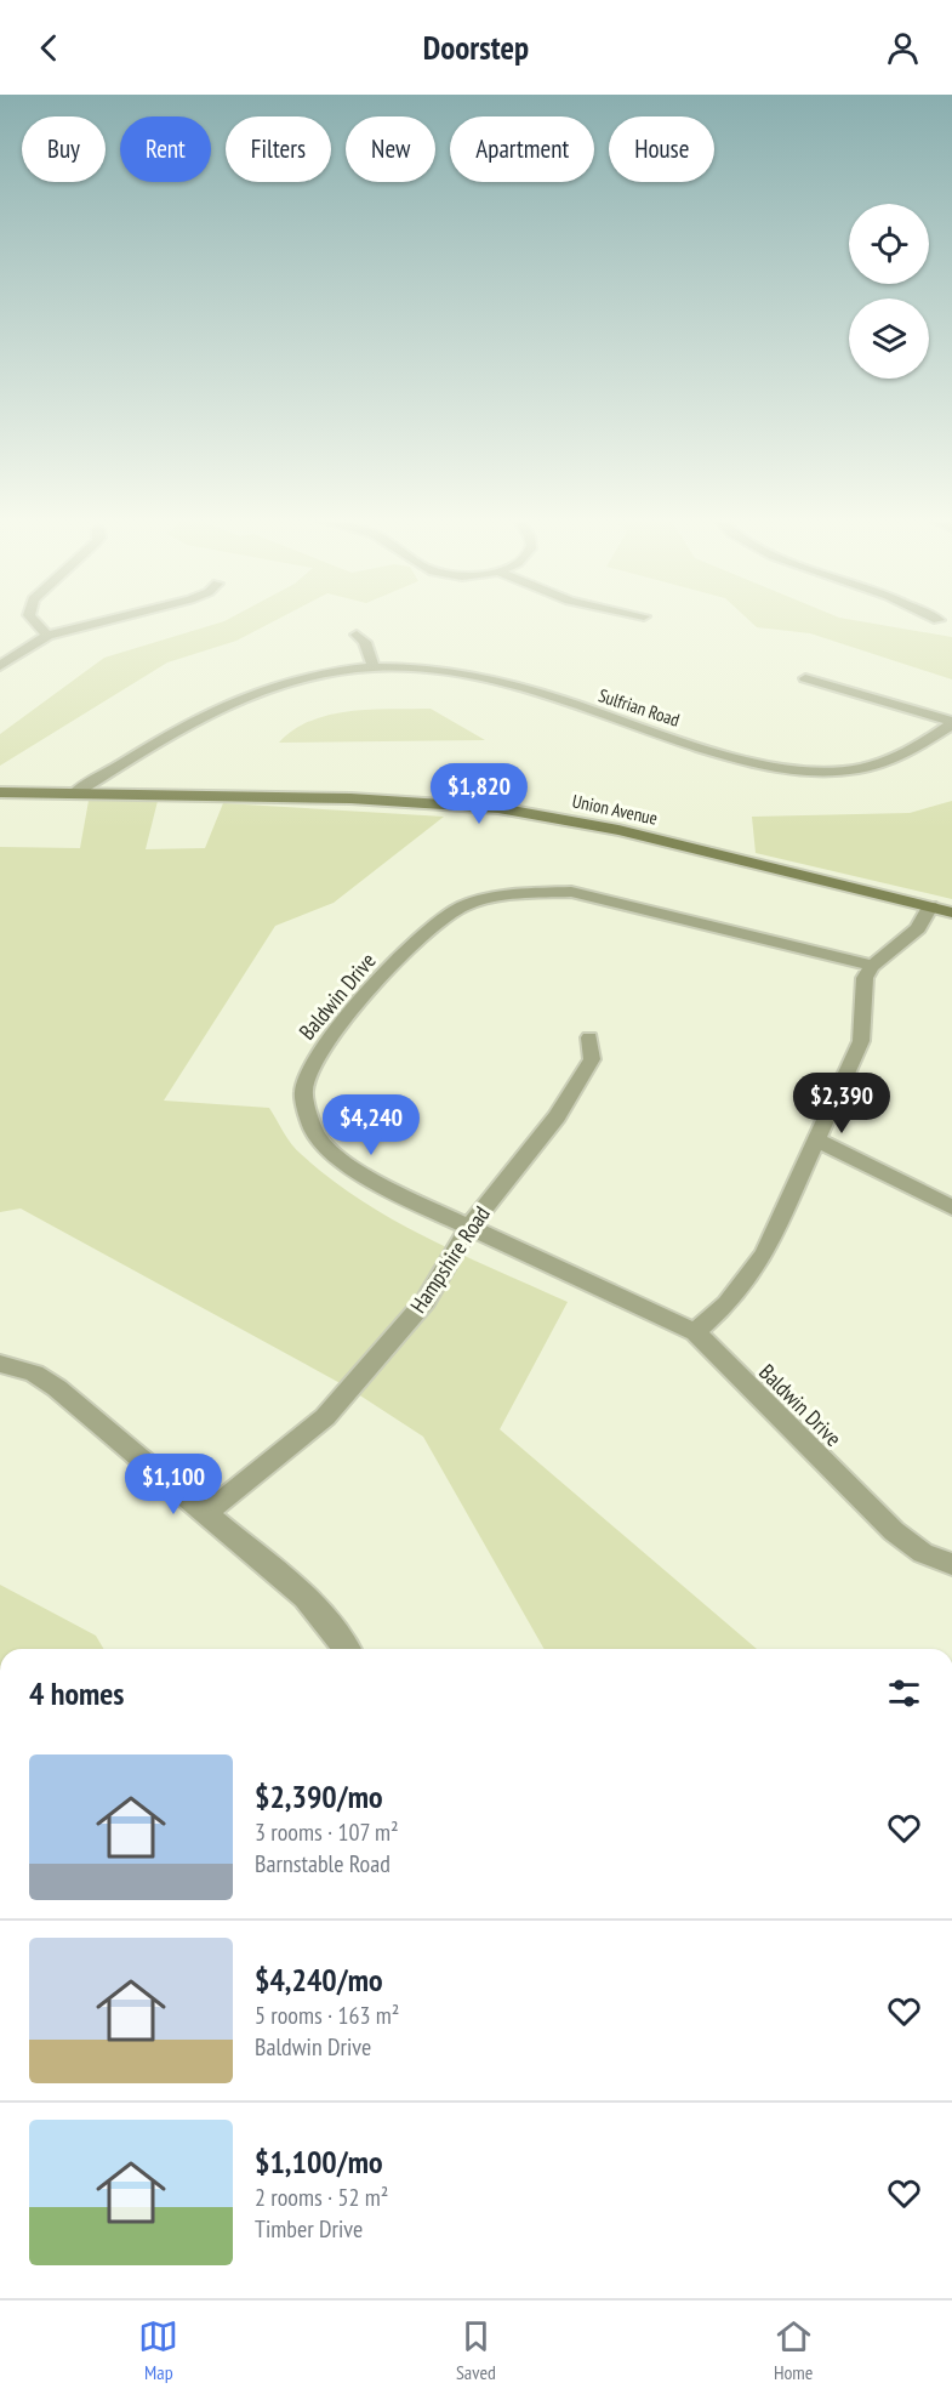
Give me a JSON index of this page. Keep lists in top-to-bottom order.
{
  "streets": {
    "main road": ["Union Avenue"],
    "street": ["Sulfrian Road", "Baldwin Drive", "Hampshire Road"]
  },
  "crossings": [
    ["Sulfrian Road", "Union Avenue"],
    ["Baldwin Drive", "Hampshire Road"]
  ],
  "page": {
    "header": "Doorstep",
    "chip": [
      "Buy",
      "Rent",
      "Filters",
      "New",
      "Apartment",
      "House"
    ],
    "price": [
      "$1,820",
      "$2,390",
      "$4,240",
      "$1,100"
    ],
    "heading": "4 homes",
    "list": [
      {
        "name": "$2,390/mo",
        "note": "3 rooms · 107 m² · Barnstable Road"
      },
      {
        "name": "$4,240/mo",
        "note": "5 rooms · 163 m² · Baldwin Drive"
      },
      {
        "name": "$1,100/mo",
        "note": "2 rooms · 52 m² · Timber Drive"
      }
    ],
    "tabs": ["Map", "Saved", "Home"]
  }
}
